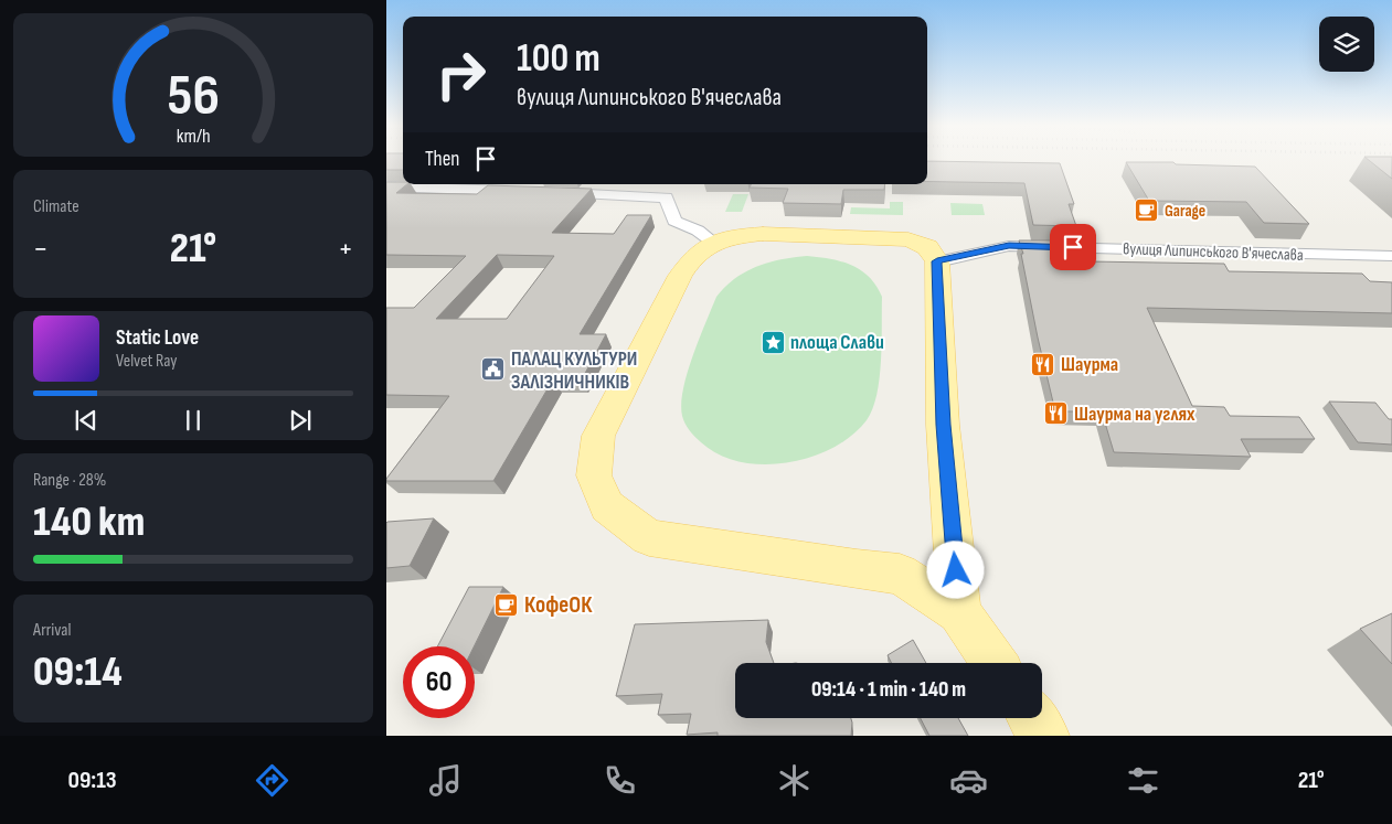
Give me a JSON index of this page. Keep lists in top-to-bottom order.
{
  "streets": {
    "street": ["вулиця Липинського В'ячеслава"]
  },
  "places": {
    "cafe": ["Garage", "КофеОК"],
    "place": ["площа Слави"],
    "restaurant": ["Шаурма", "Шаурма на углях"],
    "public building": ["ПАЛАЦ КУЛЬТУРИ ЗАЛIЗНИЧНИКIВ"]
  },
  "page": {
    "turn": ["100 m", "вулиця Липинського В'ячеслава"],
    "then": "Then",
    "tile": [
      "Climate",
      ["Range · 28%", "140 km"],
      ["Arrival", "09:14"]
    ],
    "heat": ["−", "21°", "+"],
    "song": ["Static Love", "Velvet Ray"],
    "limit": "60",
    "trip": "09:14 · 1 min · 140 m",
    "tabs": ["09:13", "21°"],
    "gauge": ["56", "km/h"]
  }
}
